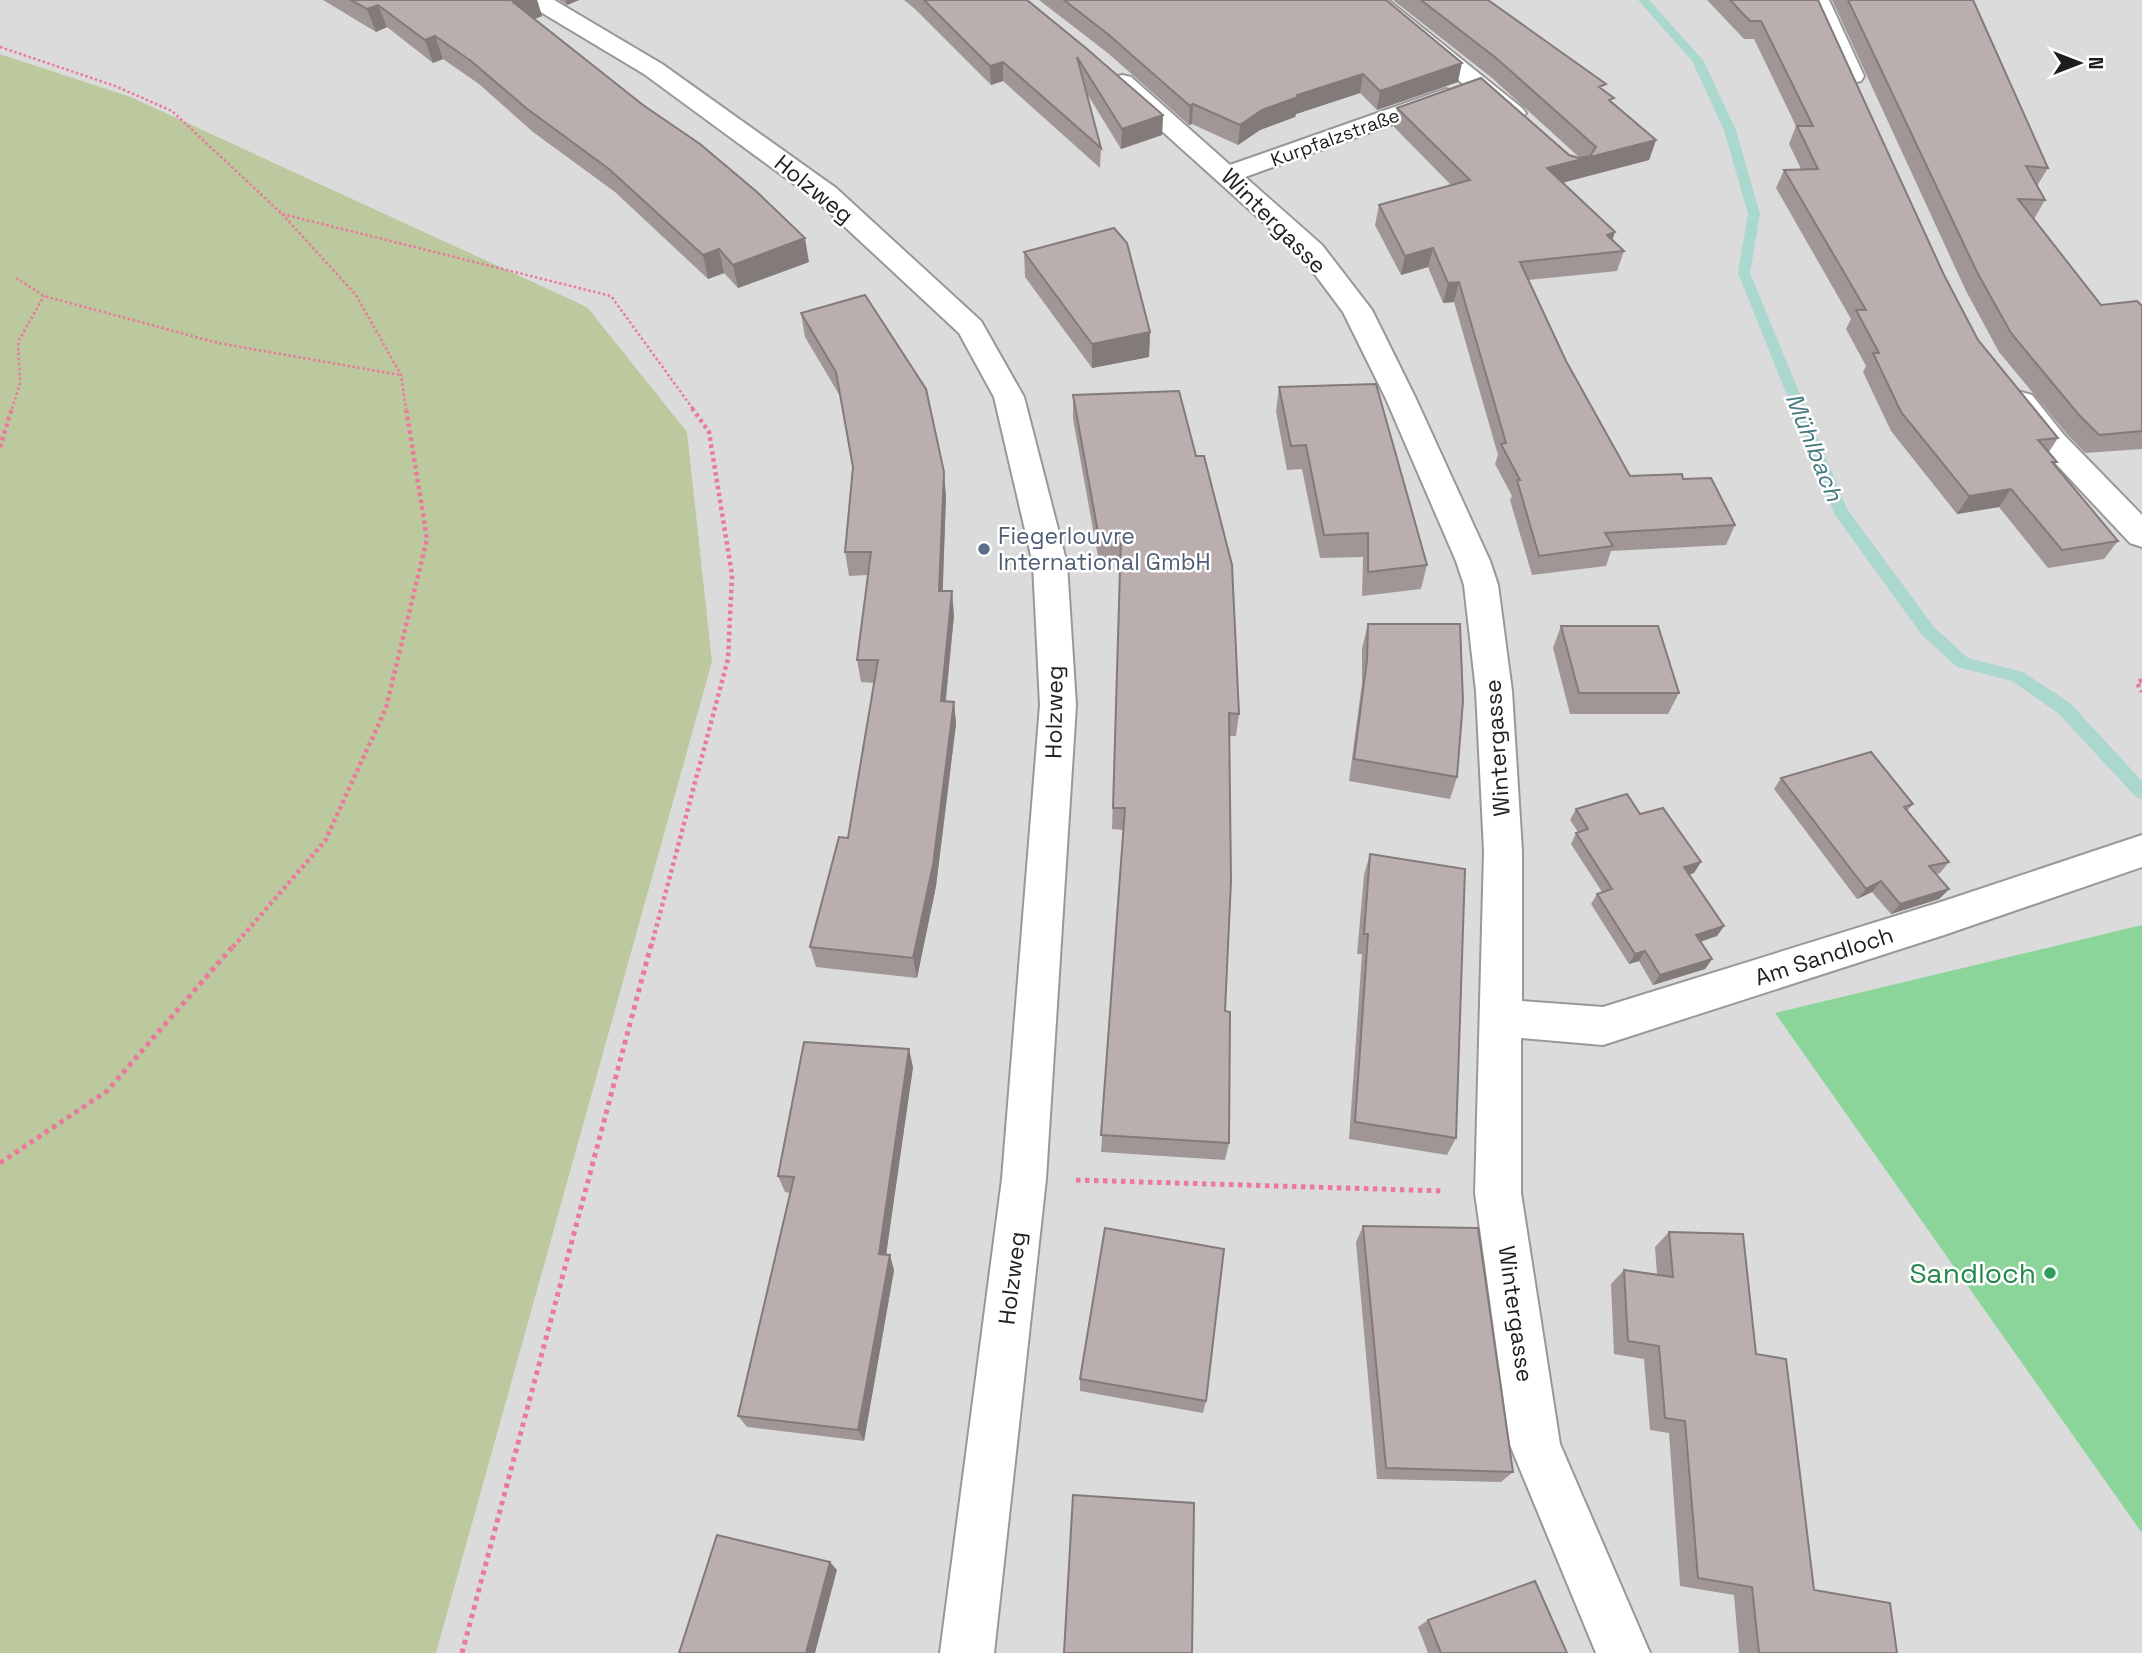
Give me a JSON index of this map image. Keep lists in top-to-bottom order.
{
  "streets": {
    "street": [
      "Kurpfalzstraße",
      "Holzweg",
      "Wintergasse",
      "Am Sandloch"
    ]
  },
  "crossings": [
    ["Kurpfalzstraße", "Wintergasse"],
    ["Wintergasse", "Am Sandloch"]
  ],
  "water": ["Mühlbach"],
  "places": ["Fiegerlouvre International GmbH", "Sandloch"],
  "north": "right"
}
